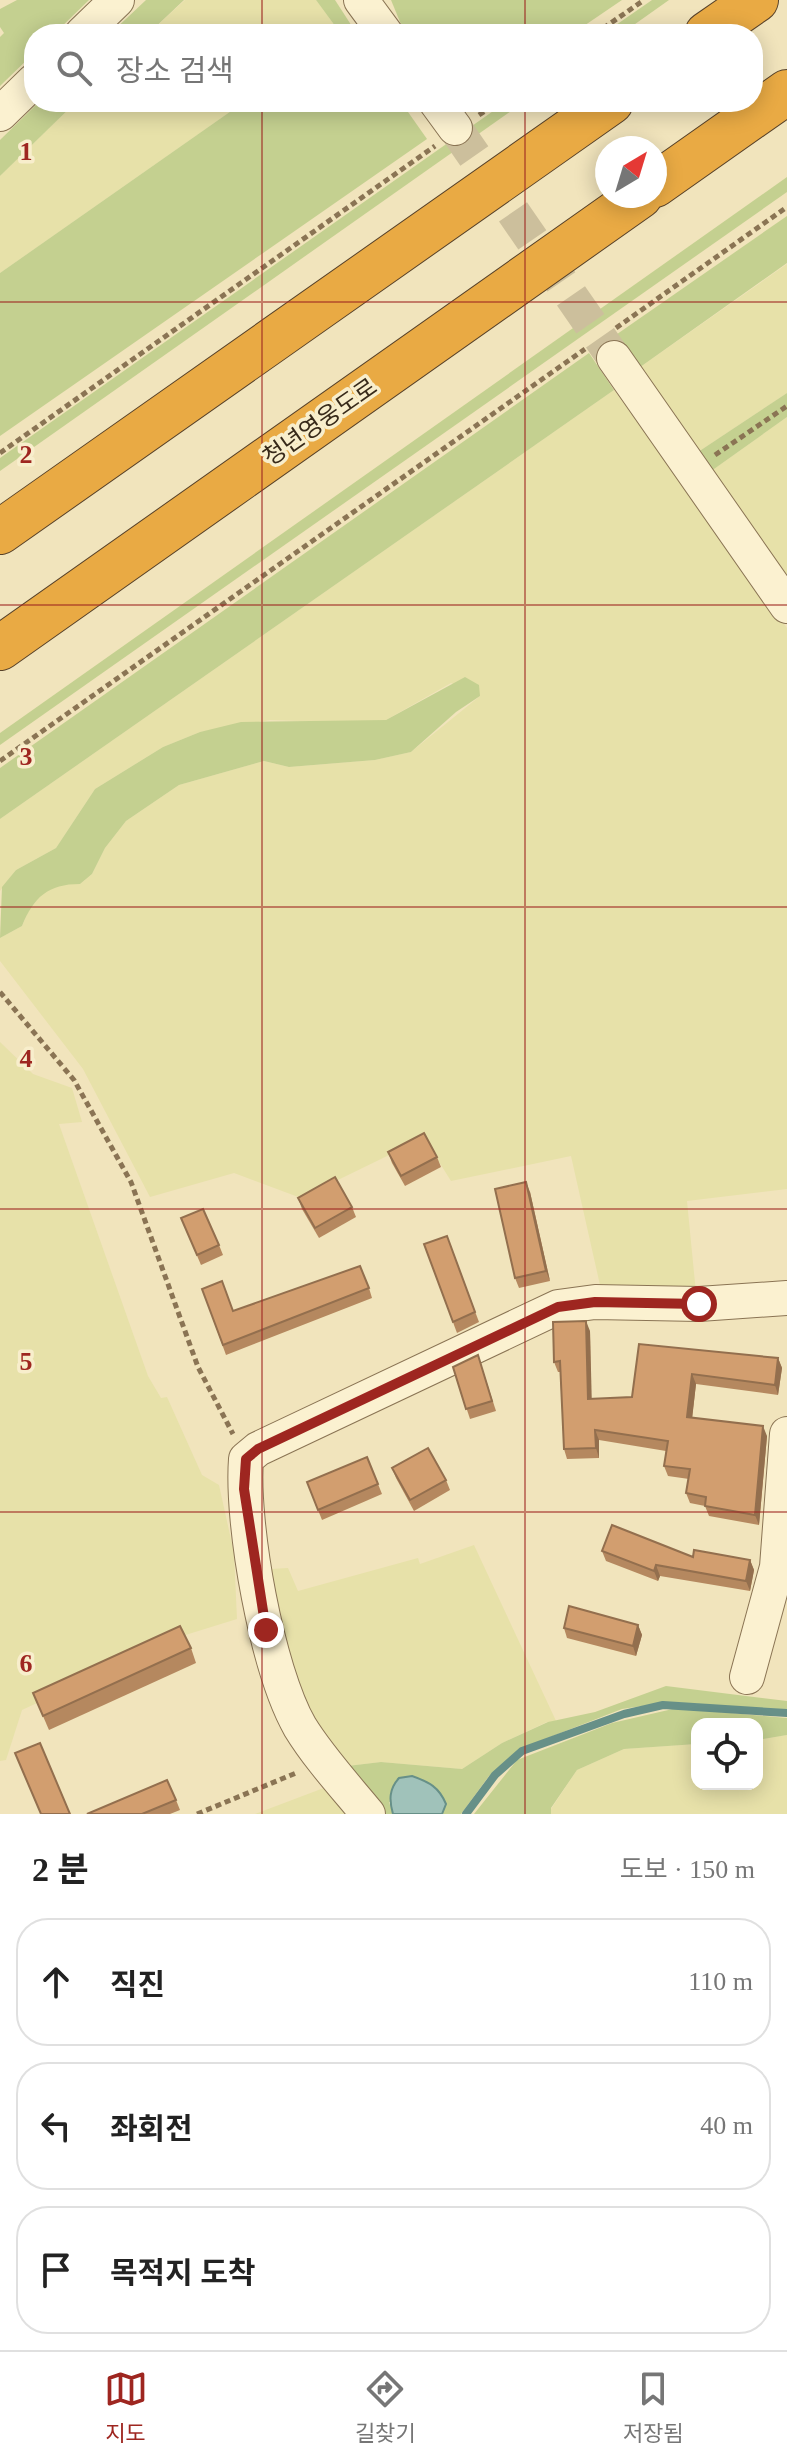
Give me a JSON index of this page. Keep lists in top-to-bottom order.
{
  "streets": {
    "highway": ["청년영웅도로"]
  },
  "north": "top right",
  "page": {
    "search": "장소 검색",
    "heading": ["2 분", "도보 · 150 m"],
    "list": [
      ["직진", "110 m"],
      ["좌회전", "40 m"],
      "목적지 도착"
    ],
    "nav": ["지도", "길찾기", "저장됨"]
  },
  "grid": {
    "rows": [
      "1",
      "2",
      "3",
      "4",
      "5",
      "6"
    ]
  }
}
